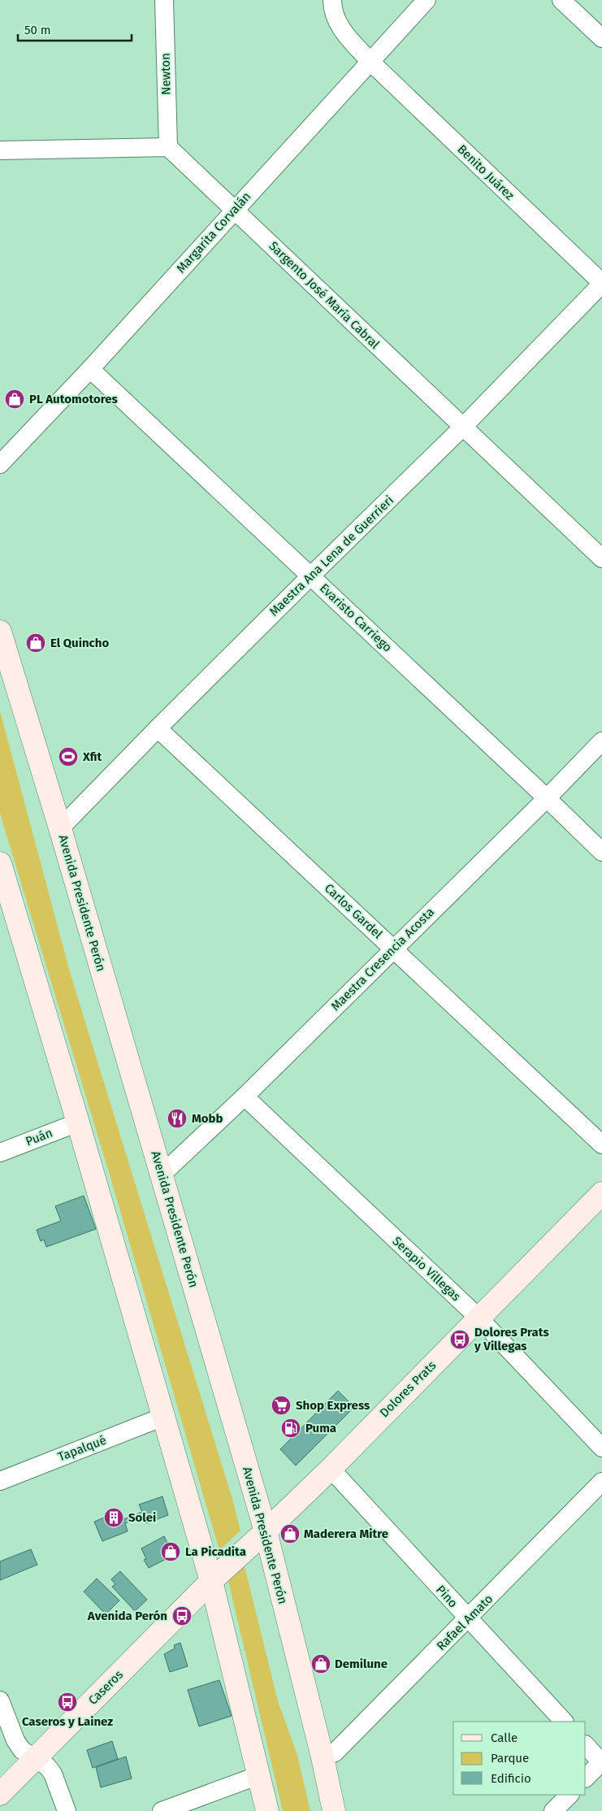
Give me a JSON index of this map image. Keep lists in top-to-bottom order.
{
  "streets": {
    "main road": ["Avenida Presidente Perón", "Dolores Prats", "Caseros"],
    "street": [
      "Newton",
      "Benito Juárez",
      "Margarita Corvalán",
      "Sargento José María Cabral",
      "Maestra Ana Lena de Guerrieri",
      "Evaristo Carriego",
      "Carlos Gardel",
      "Maestra Cresencia Acosta",
      "Puán",
      "Serapio Villegas",
      "Tapalqué",
      "Pino",
      "Rafael Amato"
    ]
  },
  "crossings": [
    ["Newton", "Sargento José María Cabral"],
    ["Benito Juárez", "Margarita Corvalán"],
    ["Benito Juárez", "Maestra Ana Lena de Guerrieri"],
    ["Margarita Corvalán", "Sargento José María Cabral"],
    ["Margarita Corvalán", "Evaristo Carriego"],
    ["Sargento José María Cabral", "Maestra Ana Lena de Guerrieri"],
    ["Maestra Ana Lena de Guerrieri", "Evaristo Carriego"],
    ["Maestra Ana Lena de Guerrieri", "Avenida Presidente Perón"],
    ["Maestra Ana Lena de Guerrieri", "Carlos Gardel"],
    ["Evaristo Carriego", "Maestra Cresencia Acosta"],
    ["Avenida Presidente Perón", "Maestra Cresencia Acosta"],
    ["Avenida Presidente Perón", "Dolores Prats"],
    ["Avenida Presidente Perón", "Rafael Amato"],
    ["Carlos Gardel", "Maestra Cresencia Acosta"],
    ["Maestra Cresencia Acosta", "Serapio Villegas"],
    ["Serapio Villegas", "Dolores Prats"],
    ["Dolores Prats", "Pino"],
    ["Dolores Prats", "Caseros"],
    ["Pino", "Rafael Amato"]
  ],
  "places": {
    "shop": [
      "PL Automotores",
      "El Quincho",
      "Maderera Mitre",
      "La Picadita",
      "Demilune"
    ],
    "sports": ["Xfit"],
    "restaurant": ["Mobb"],
    "bus stop": ["Dolores Prats y Villegas", "Avenida Perón", "Caseros y Lainez"],
    "supermarket": ["Shop Express"],
    "fuel station": ["Puma"],
    "building": ["Solei"]
  },
  "legend": ["Calle", "Parque", "Edificio"],
  "scale_bar": "50 m"
}
